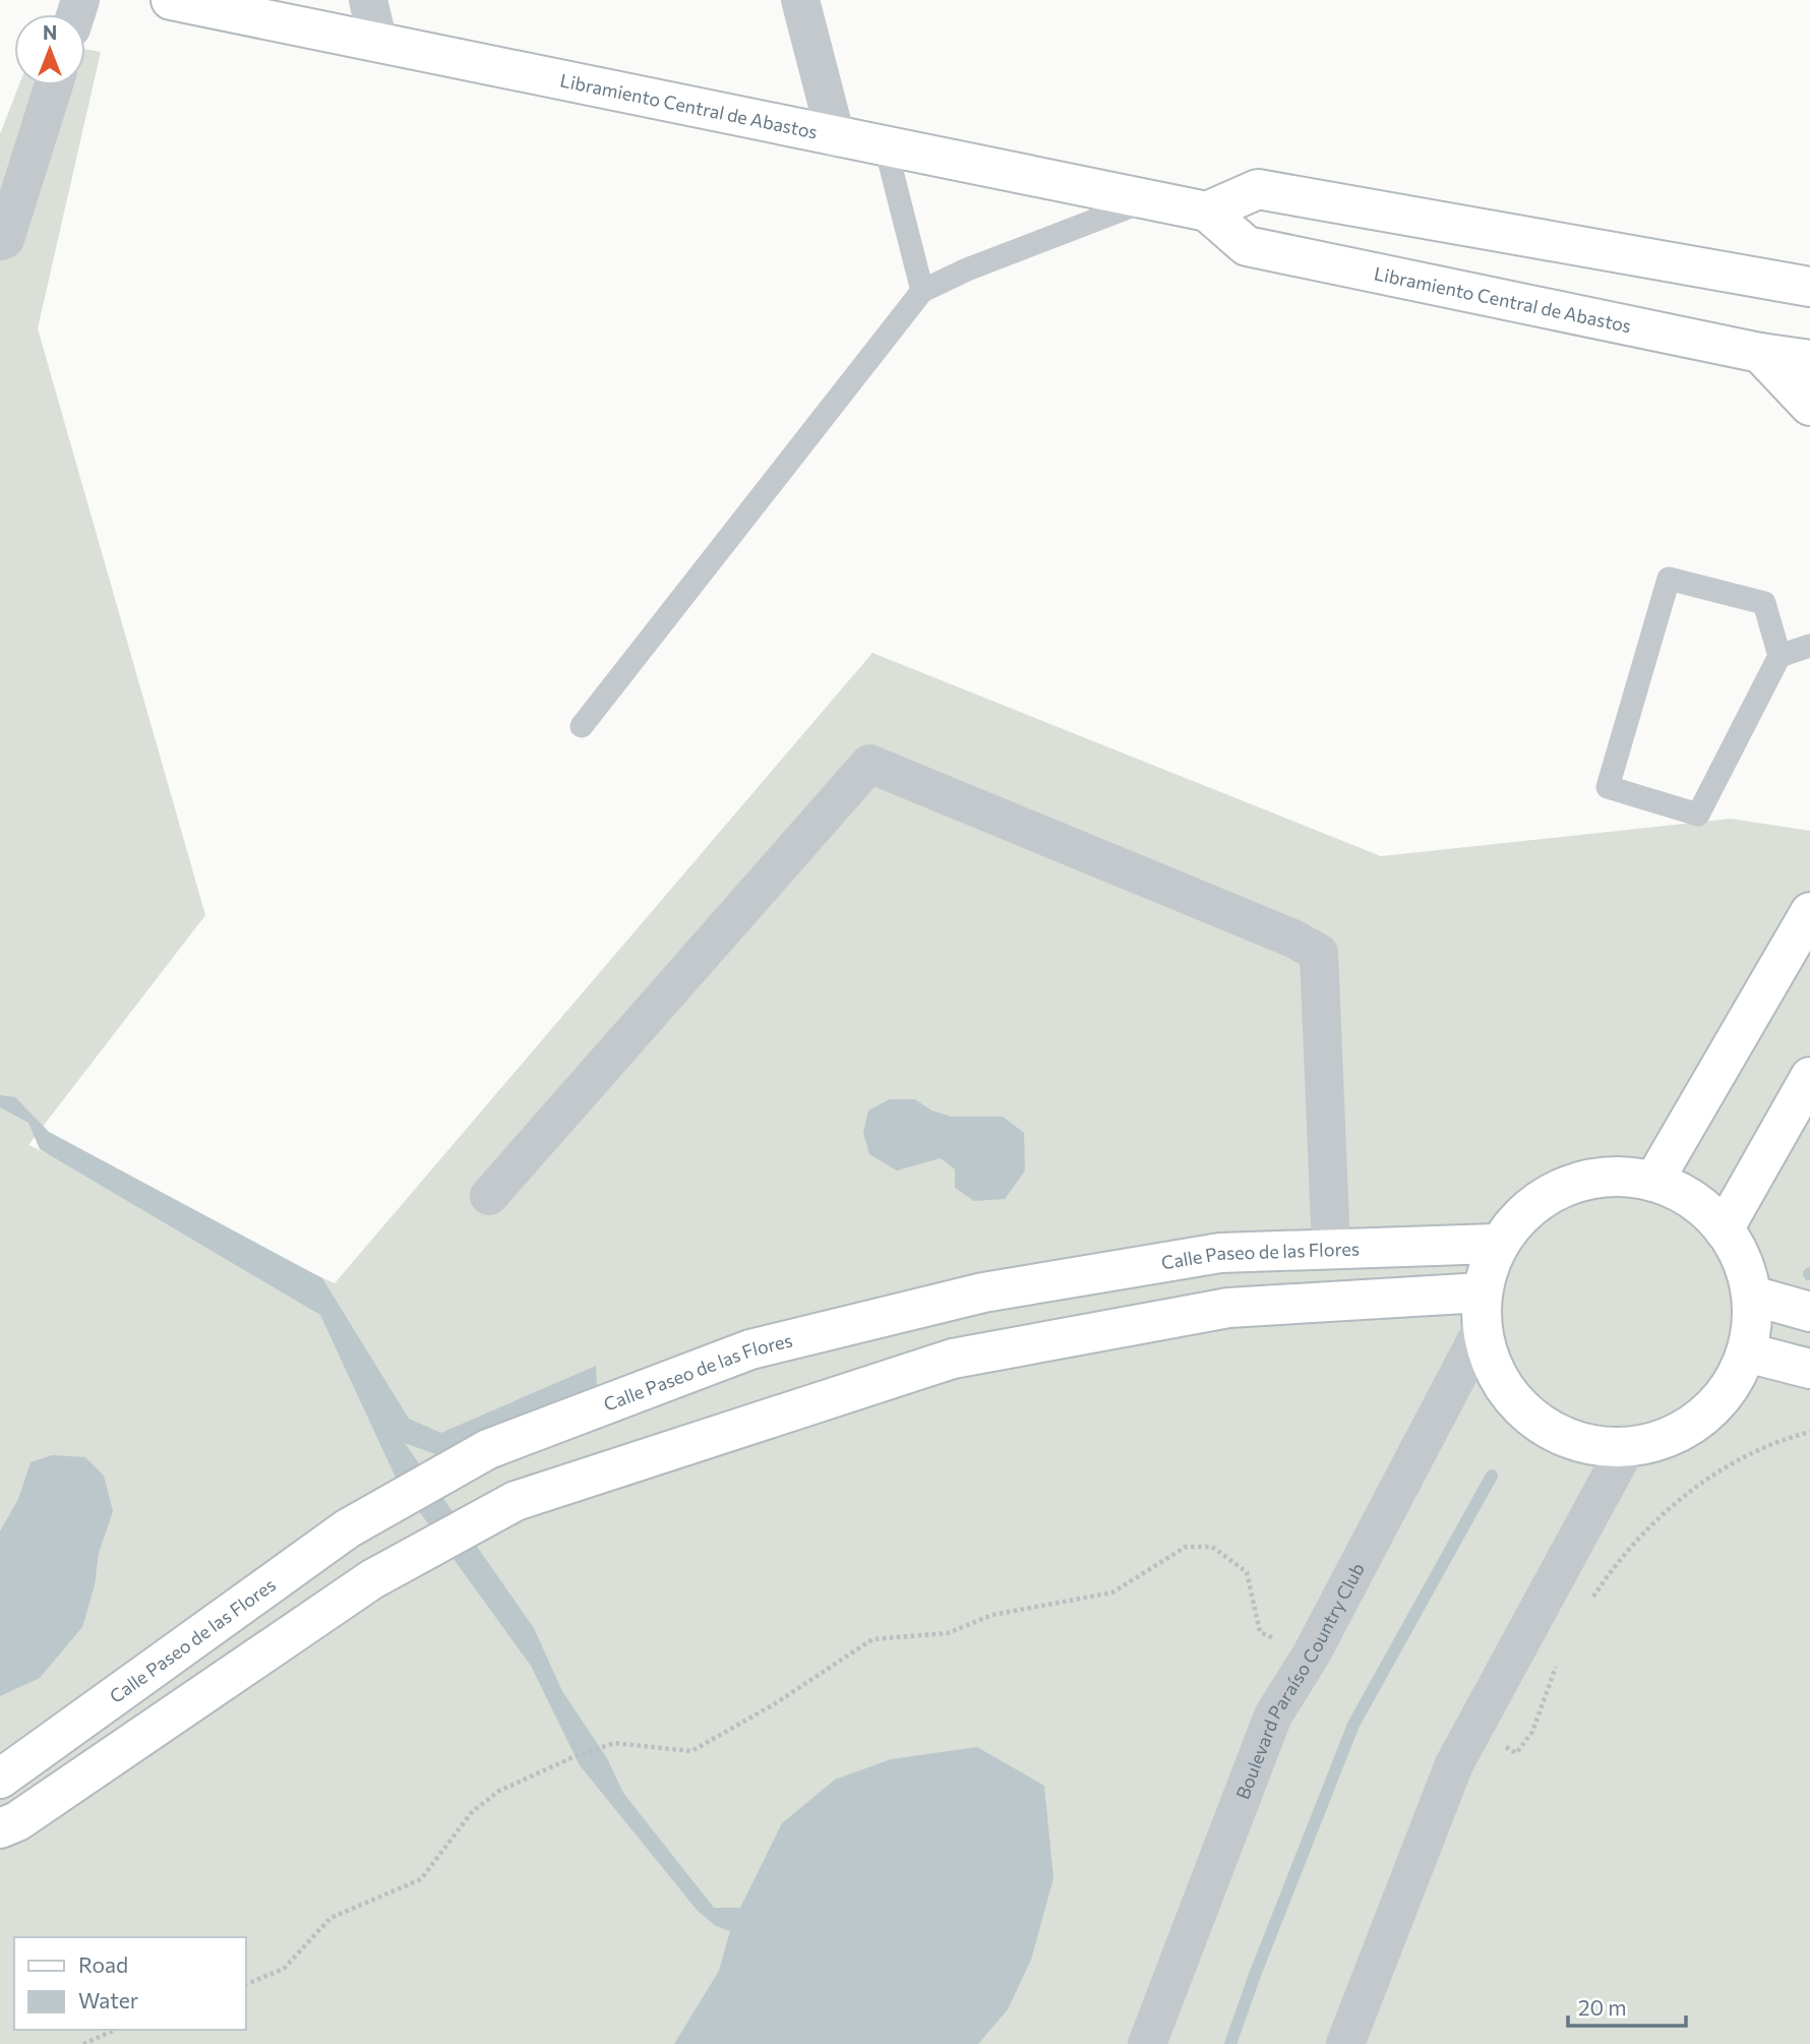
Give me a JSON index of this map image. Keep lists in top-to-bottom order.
{
  "streets": {
    "street": ["Libramiento Central de Abastos", "Calle Paseo de las Flores", "Boulevard Paraíso Country Club"]
  },
  "legend": ["Road", "Water"],
  "scale_bar": "20 m",
  "north": "top"
}
